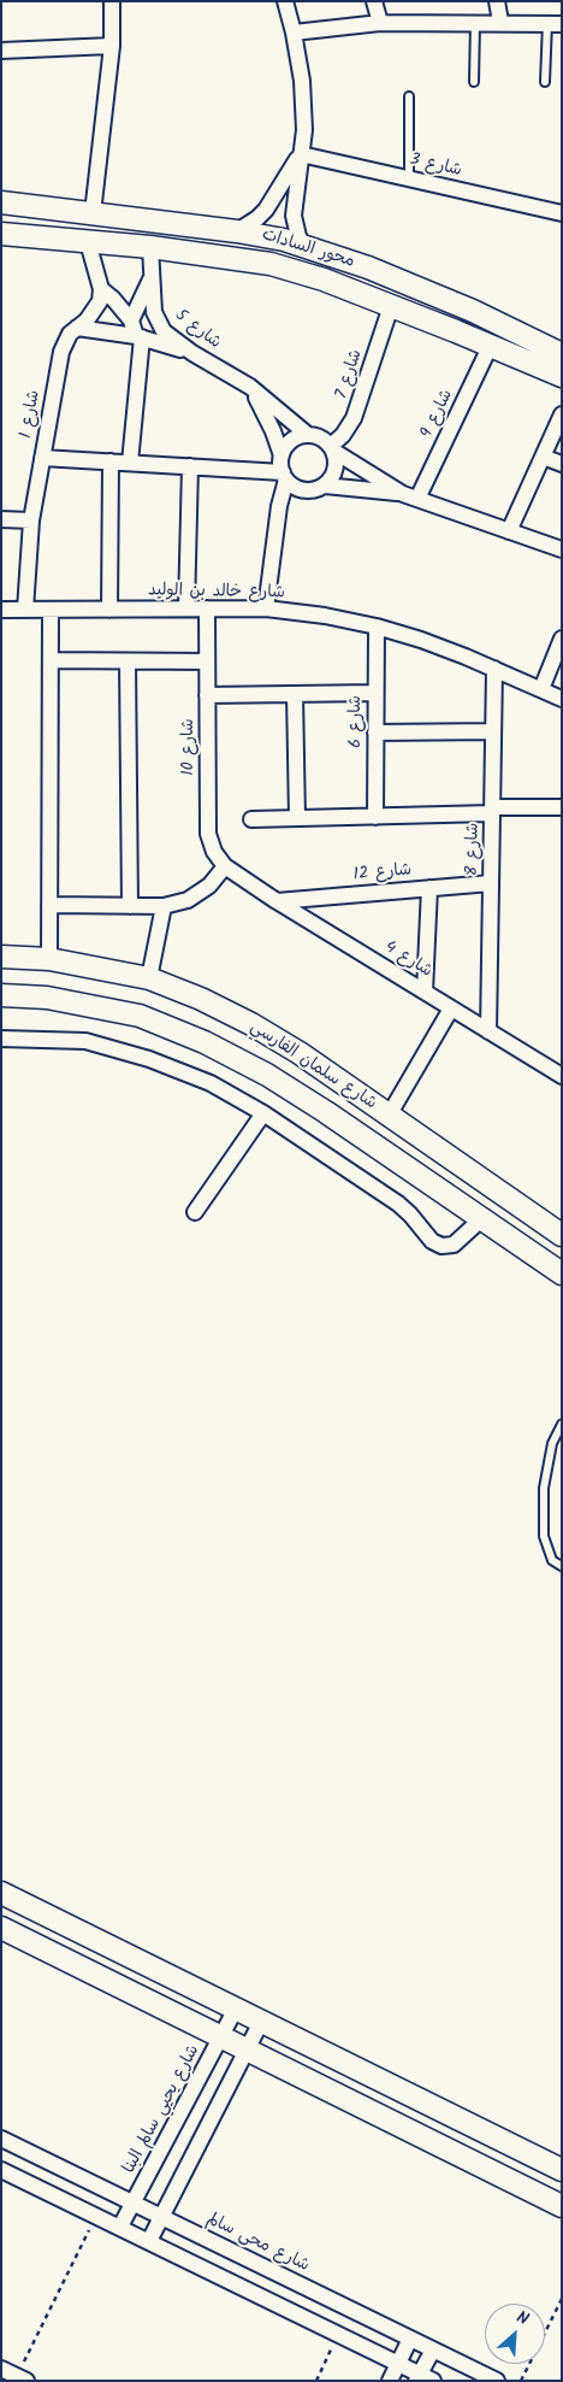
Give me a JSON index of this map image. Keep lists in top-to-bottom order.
{
  "streets": {
    "street": [
      "شارع 3",
      "محور السادات",
      "شارع 5",
      "شارع 7",
      "شارع 1",
      "شارع 9",
      "شارع خالد بن الوليد",
      "شارع 6",
      "شارع 10",
      "شارع 8",
      "شارع 12",
      "شارع 4",
      "شارع سلمان الفارسي",
      "شارع يحيي سالم البنا",
      "شارع محى سالم"
    ]
  },
  "crossings": [
    ["محور السادات", "شارع 5"],
    ["محور السادات", "شارع 7"],
    ["محور السادات", "شارع 9"],
    ["شارع 5", "شارع 7"],
    ["شارع 1", "شارع خالد بن الوليد"],
    ["شارع خالد بن الوليد", "شارع 6"],
    ["شارع خالد بن الوليد", "شارع 10"],
    ["شارع خالد بن الوليد", "شارع 8"],
    ["شارع 10", "شارع 4"],
    ["شارع 8", "شارع 12"],
    ["شارع 8", "شارع 4"],
    ["شارع 12", "شارع 4"],
    ["شارع يحيي سالم البنا", "شارع محى سالم"]
  ],
  "north": "top right"
}
